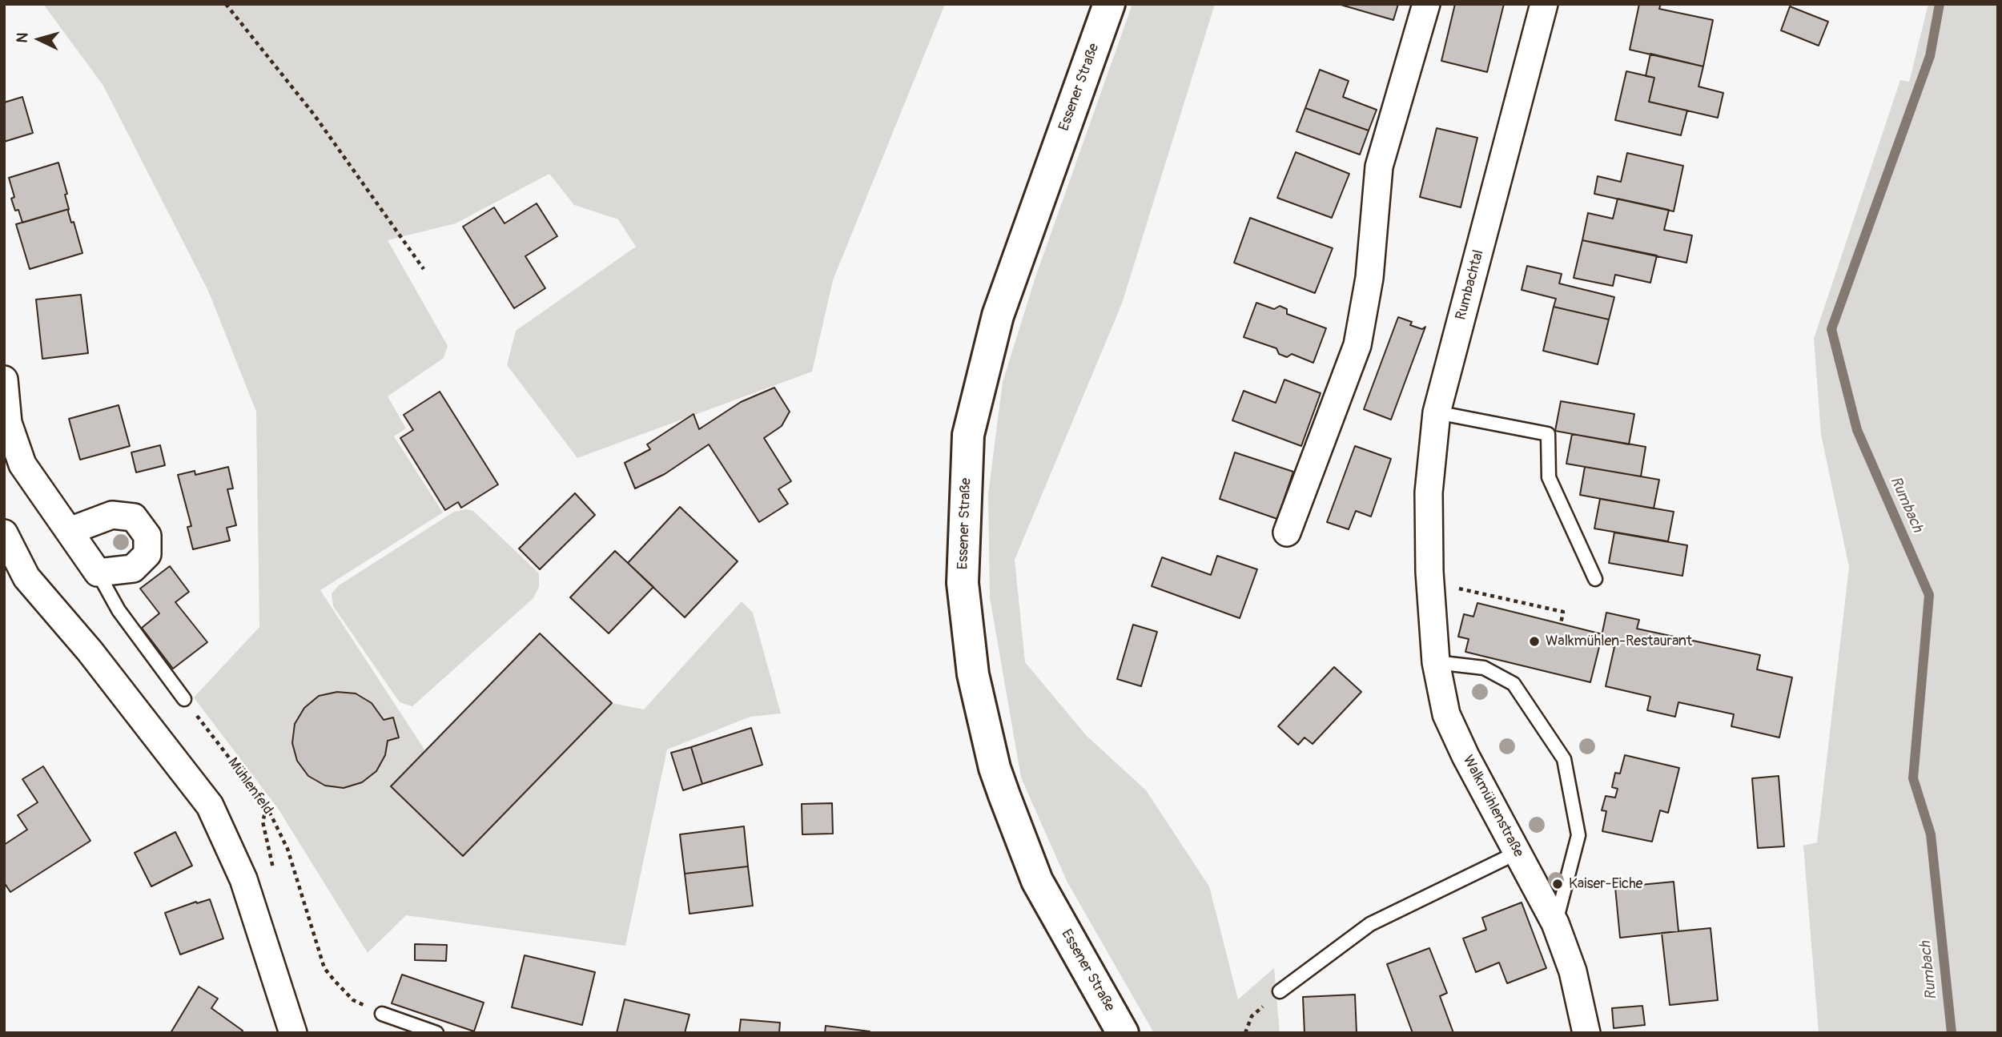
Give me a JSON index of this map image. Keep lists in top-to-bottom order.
{
  "streets": {
    "main road": ["Essener Straße"],
    "street": ["Rumbachtal", "Walkmühlenstraße"],
    "path": ["Mühlenfeld"]
  },
  "crossings": [
    ["Rumbachtal", "Walkmühlenstraße"]
  ],
  "water": ["Rumbach"],
  "places": ["Walkmühlen-Restaurant", "Kaiser-Eiche"],
  "north": "left"
}
